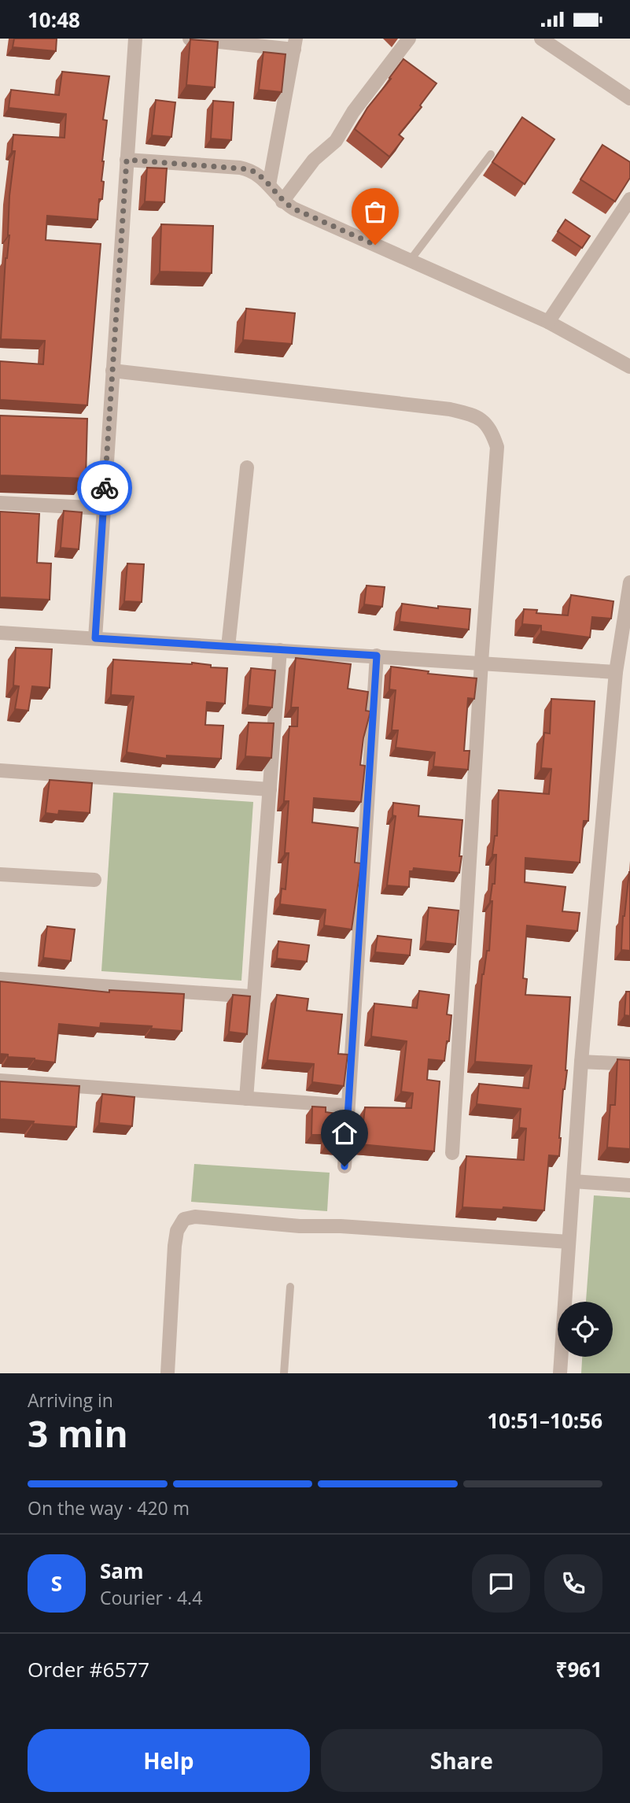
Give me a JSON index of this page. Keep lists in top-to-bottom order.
{
  "page": {
    "status": "10:48",
    "heading": ["3 min", "Arriving in", "10:51–10:56"],
    "panel": [
      "Sam",
      "Courier · 4.4",
      "Order #6577",
      "₹961"
    ],
    "bar": "On the way · 420 m",
    "round": "S",
    "buttons": ["Help", "Share"]
  }
}
